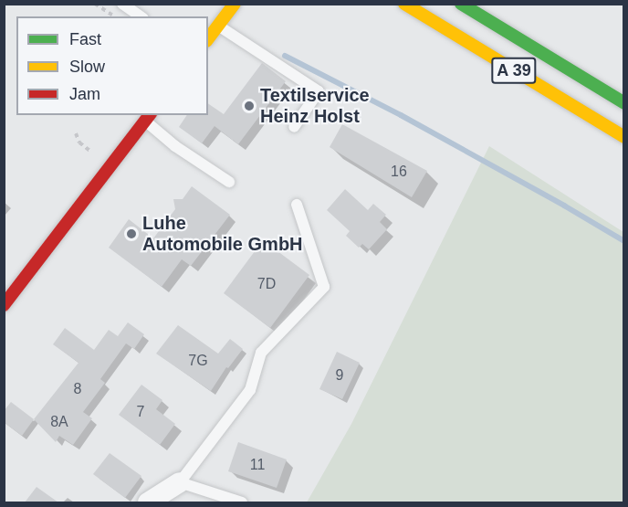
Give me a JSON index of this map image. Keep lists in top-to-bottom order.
{
  "streets": {
    "main road": ["A 39"]
  },
  "places": ["Textilservice Heinz Holst", "Luhe Automobile GmbH"],
  "house_numbers": [
    "16",
    "7D",
    "7G",
    "9",
    "8",
    "7",
    "8A",
    "11"
  ],
  "legend": ["Fast", "Slow", "Jam"]
}
